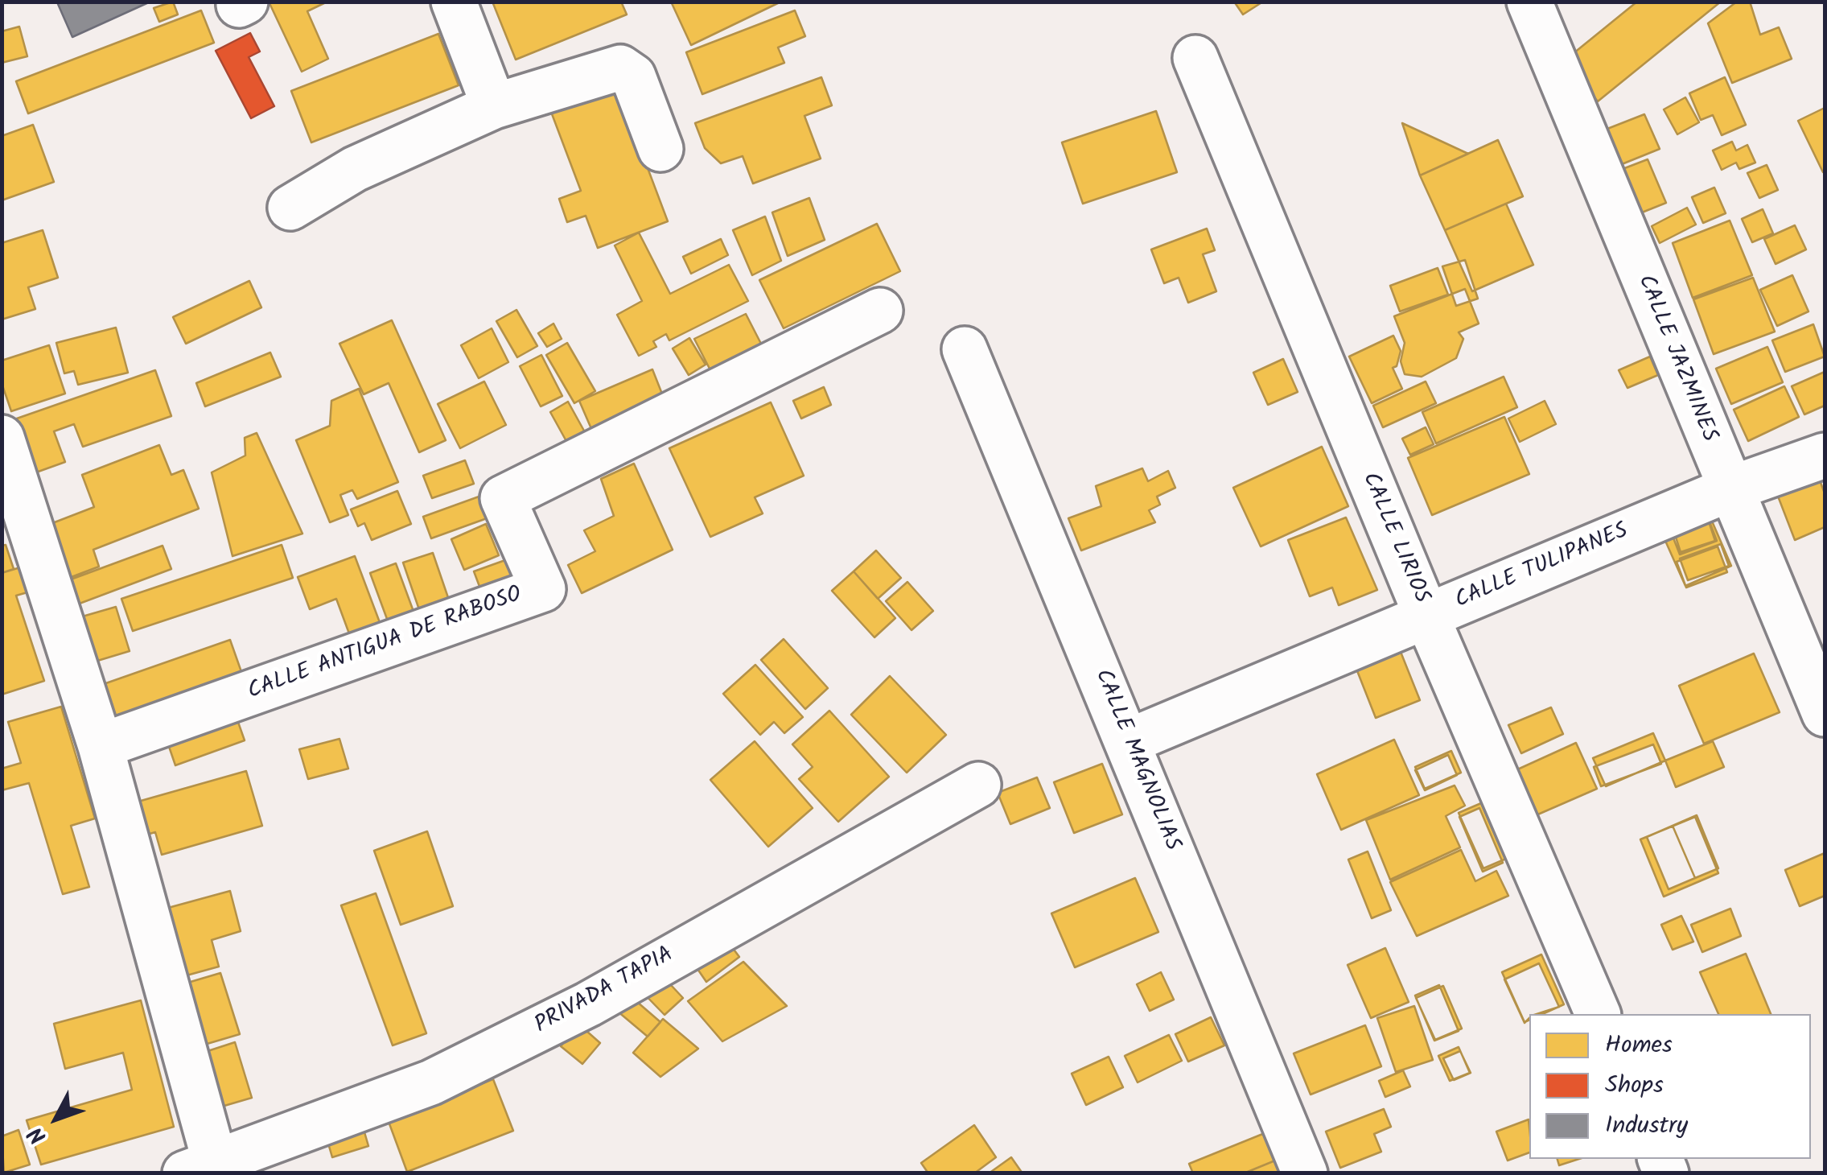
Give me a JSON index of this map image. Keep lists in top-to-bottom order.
{
  "streets": {
    "street": [
      "CALLE JAZMINES",
      "CALLE LIRIOS",
      "CALLE TULIPANES",
      "CALLE ANTIGUA DE RABOSO",
      "CALLE MAGNOLIAS",
      "PRIVADA TAPIA"
    ]
  },
  "crossings": [
    ["CALLE JAZMINES", "CALLE TULIPANES"],
    ["CALLE LIRIOS", "CALLE TULIPANES"],
    ["CALLE TULIPANES", "CALLE MAGNOLIAS"]
  ],
  "legend": ["Homes", "Shops", "Industry"],
  "north": "bottom left"
}
